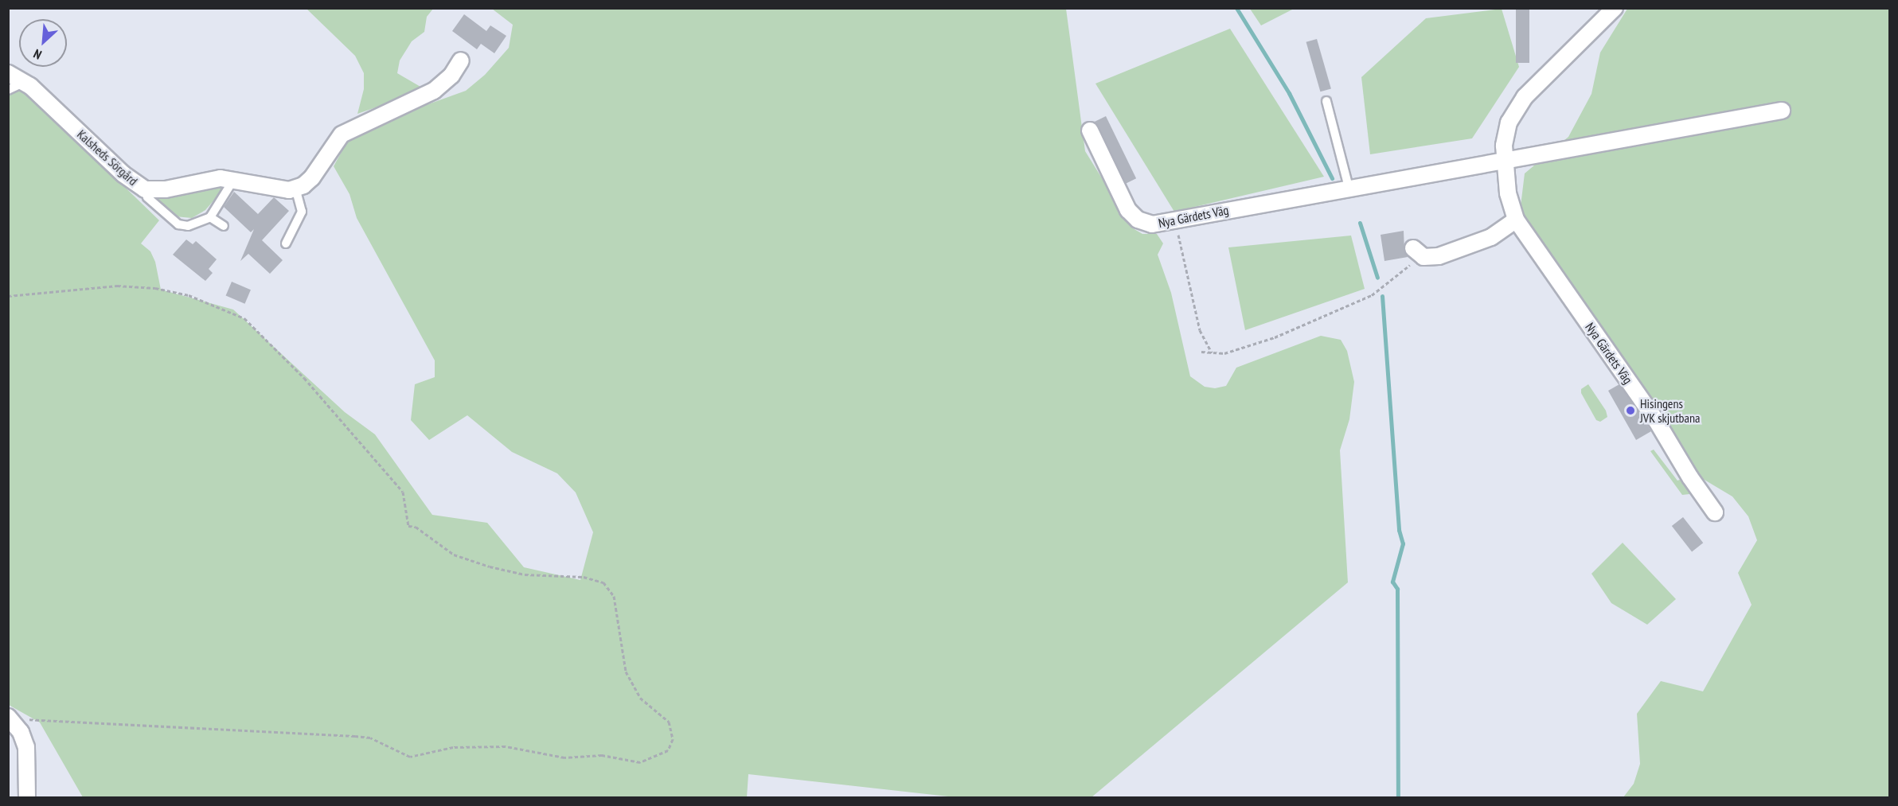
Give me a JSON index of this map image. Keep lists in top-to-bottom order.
{
  "streets": {
    "street": ["Kalsheds Sörgård", "Nya Gärdets Väg"]
  },
  "places": ["Hisingens JVK skjutbana"],
  "north": "bottom left"
}
